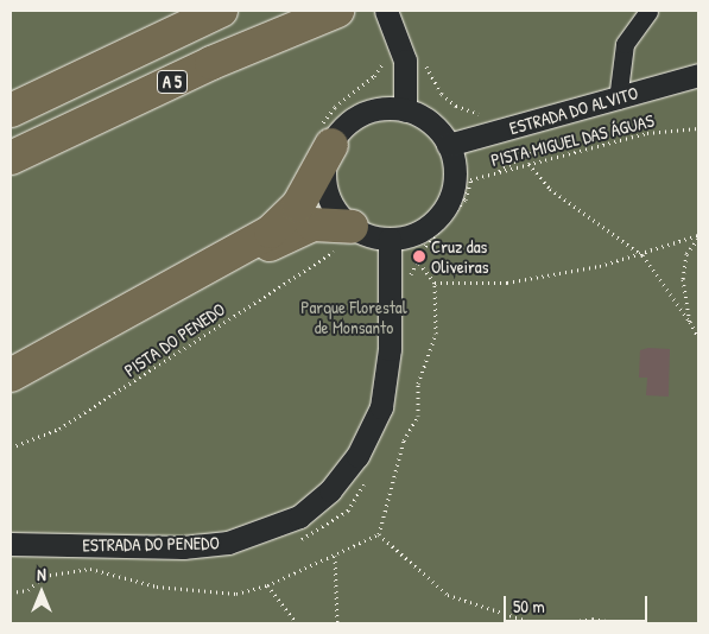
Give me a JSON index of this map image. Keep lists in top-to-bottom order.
{
  "streets": {
    "highway": ["A 5"],
    "street": ["ESTRADA DO ALVITO", "ESTRADA DO PENEDO"],
    "path": ["PISTA MIGUEL DAS ÁGUAS", "PISTA DO PENEDO"]
  },
  "crossings": [
    ["ESTRADA DO ALVITO", "PISTA MIGUEL DAS ÁGUAS"],
    ["ESTRADA DO ALVITO", "PISTA DO PENEDO"],
    ["ESTRADA DO ALVITO", "ESTRADA DO PENEDO"],
    ["PISTA MIGUEL DAS ÁGUAS", "PISTA DO PENEDO"],
    ["PISTA MIGUEL DAS ÁGUAS", "ESTRADA DO PENEDO"],
    ["PISTA DO PENEDO", "ESTRADA DO PENEDO"]
  ],
  "parks": ["Parque Florestal de Monsanto"],
  "places": ["Cruz das Oliveiras"],
  "scale_bar": "50 m",
  "north": "top"
}
